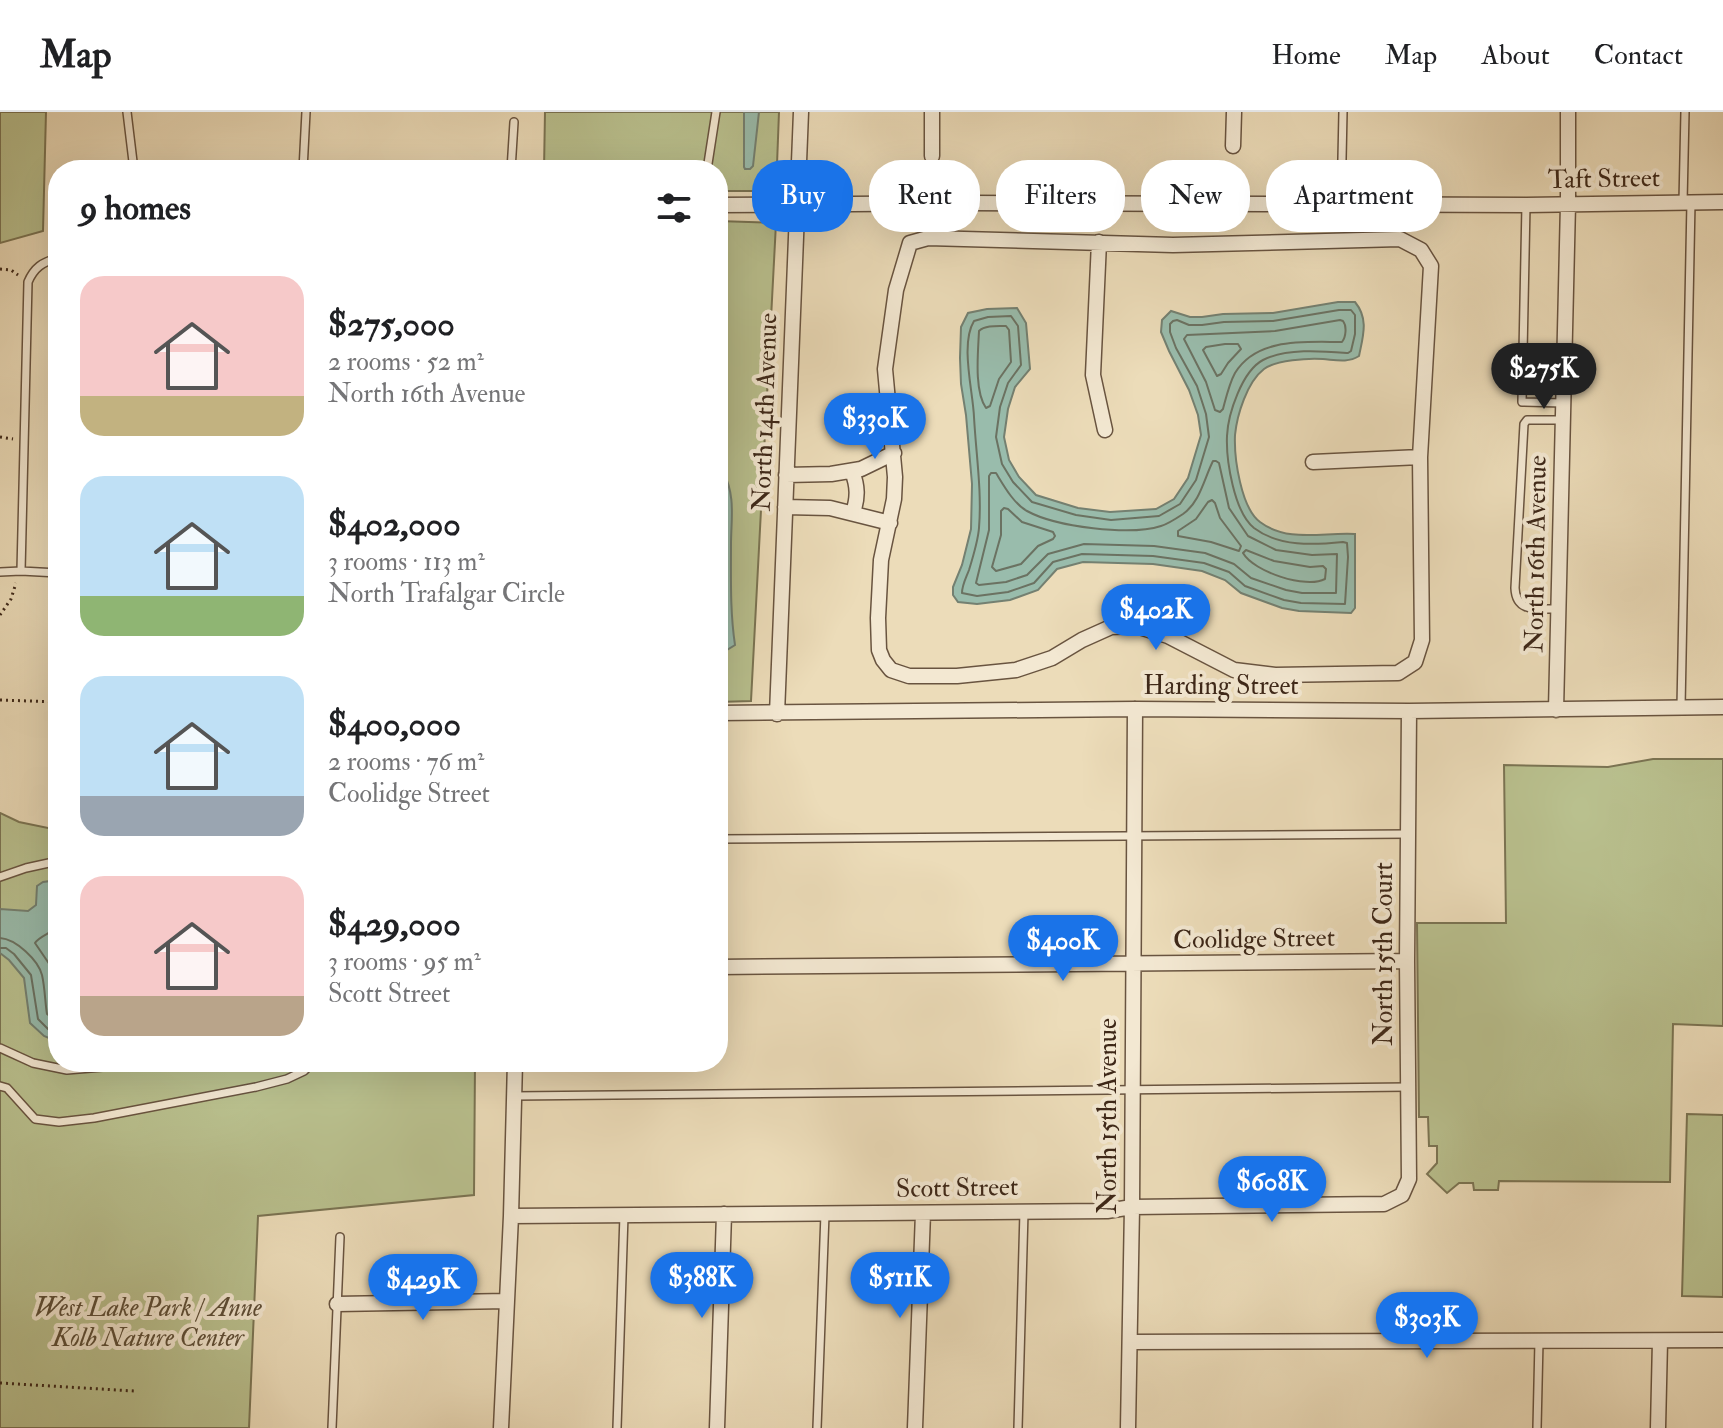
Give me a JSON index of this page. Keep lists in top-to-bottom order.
{
  "streets": {
    "street": [
      "Taft Street",
      "North 14th Avenue",
      "North 16th Avenue",
      "Harding Street",
      "Coolidge Street",
      "North 15th Court",
      "North 15th Avenue",
      "Scott Street"
    ]
  },
  "crossings": [
    ["Taft Street", "North 16th Avenue"],
    ["North 14th Avenue", "Harding Street"],
    ["North 16th Avenue", "Harding Street"],
    ["Harding Street", "North 15th Court"],
    ["Harding Street", "North 15th Avenue"],
    ["Coolidge Street", "North 15th Court"],
    ["Coolidge Street", "North 15th Avenue"],
    ["North 15th Court", "Scott Street"],
    ["North 15th Avenue", "Scott Street"]
  ],
  "parks": ["West Lake Park / Anne Kolb Nature Center"],
  "page": {
    "header": "Map",
    "nav": [
      "Home",
      "Map",
      "About",
      "Contact"
    ],
    "chip": [
      "Buy",
      "Rent",
      "Filters",
      "New",
      "Apartment"
    ],
    "heading": "9 homes",
    "list": [
      {
        "name": "$275,000",
        "note": "2 rooms · 52 m² · North 16th Avenue"
      },
      {
        "name": "$402,000",
        "note": "3 rooms · 113 m² · North Trafalgar Circle"
      },
      {
        "name": "$400,000",
        "note": "2 rooms · 76 m² · Coolidge Street"
      },
      {
        "name": "$429,000",
        "note": "3 rooms · 95 m² · Scott Street"
      }
    ],
    "price": [
      "$275K",
      "$330K",
      "$402K",
      "$400K",
      "$608K",
      "$388K",
      "$511K",
      "$429K",
      "$303K"
    ]
  }
}
